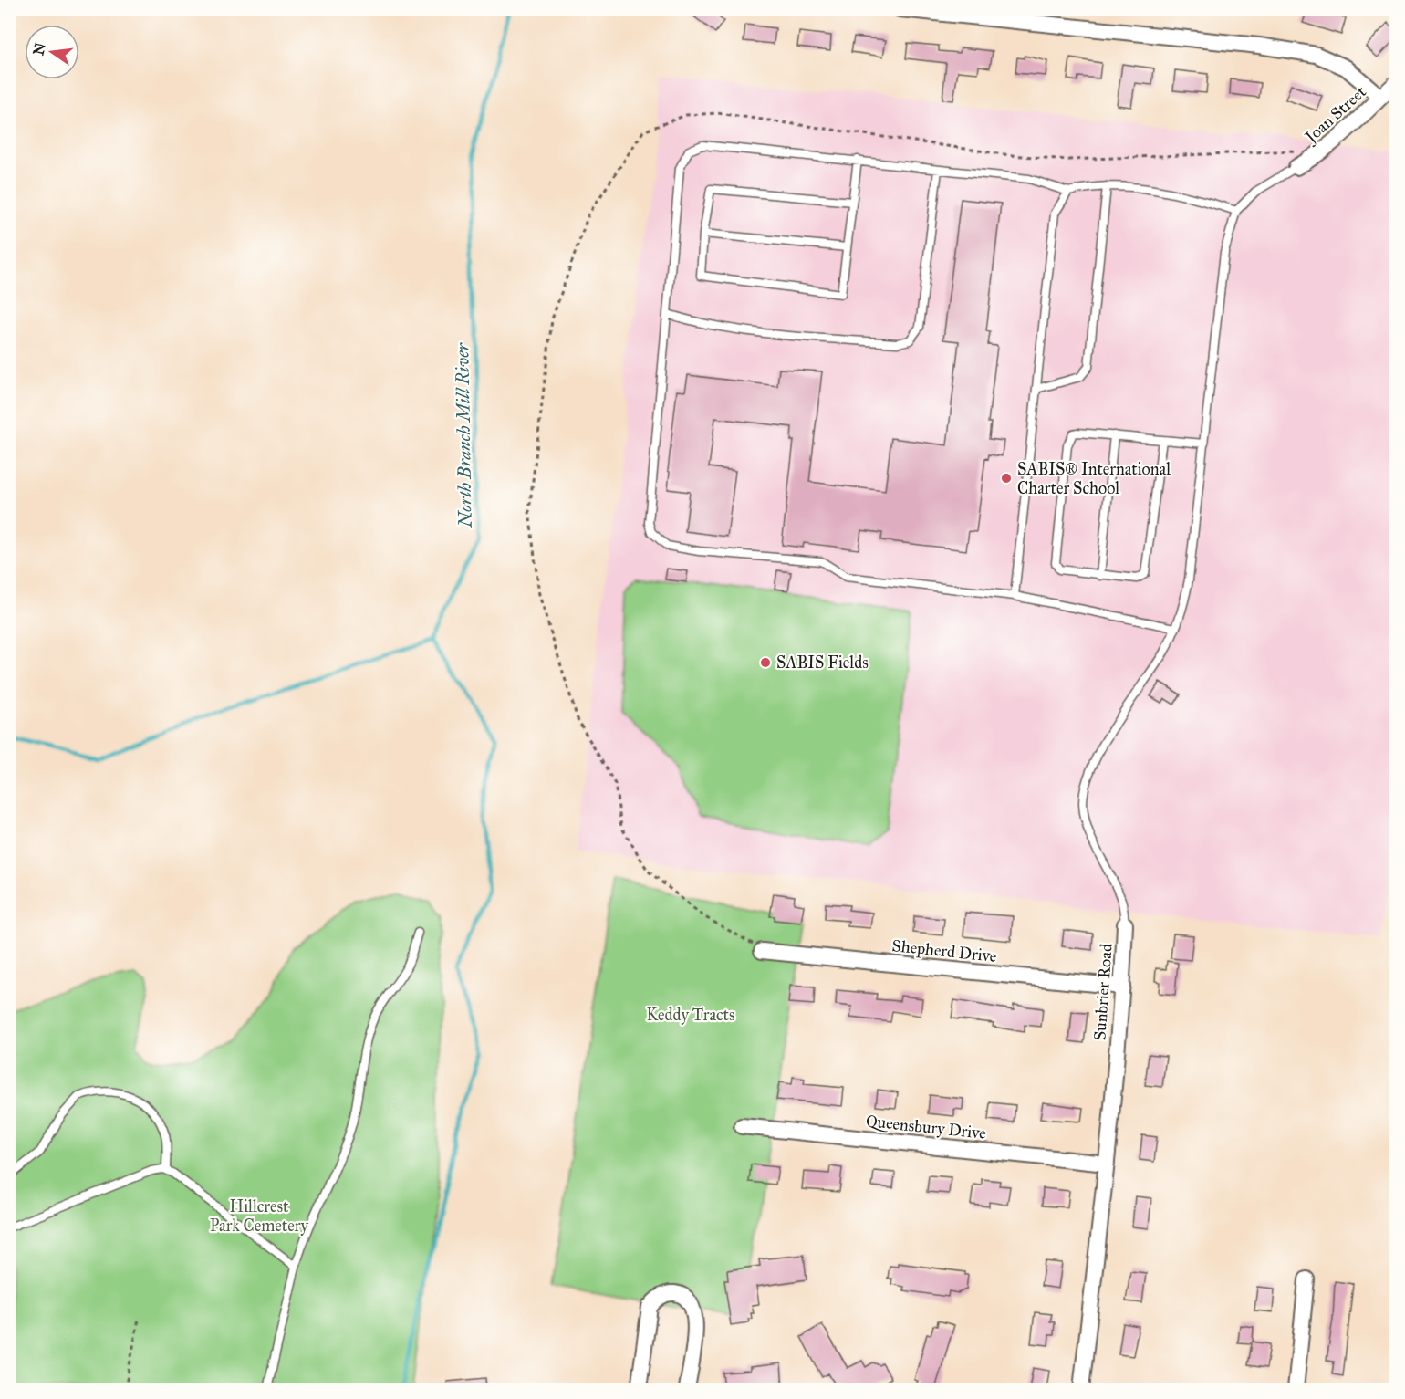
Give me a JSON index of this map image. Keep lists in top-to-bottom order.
{
  "streets": {
    "street": [
      "Joan Street",
      "Shepherd Drive",
      "Sunbrier Road",
      "Queensbury Drive"
    ]
  },
  "crossings": [
    ["Shepherd Drive", "Sunbrier Road"],
    ["Sunbrier Road", "Queensbury Drive"]
  ],
  "water": ["North Branch Mill River"],
  "parks": ["Keddy Tracts", "Hillcrest Park Cemetery"],
  "places": ["SABIS® International Charter School", "SABIS Fields"],
  "north": "left"
}
